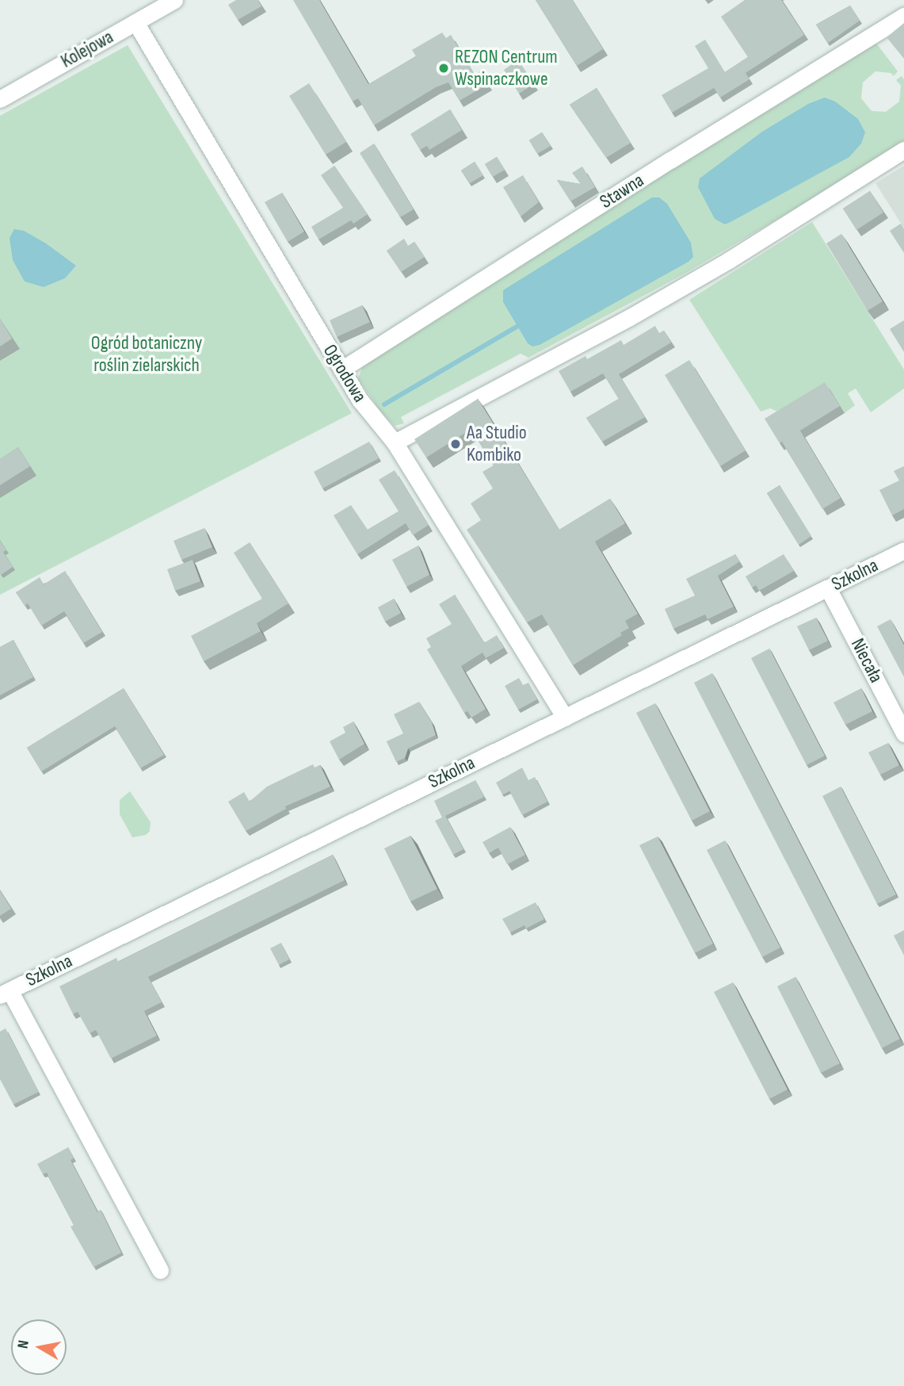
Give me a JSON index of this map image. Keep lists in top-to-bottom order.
{
  "streets": {
    "street": [
      "Kolejowa",
      "Stawna",
      "Ogrodowa",
      "Szkolna",
      "Niecała"
    ]
  },
  "crossings": [
    ["Kolejowa", "Ogrodowa"],
    ["Stawna", "Ogrodowa"],
    ["Ogrodowa", "Szkolna"],
    ["Szkolna", "Niecała"]
  ],
  "parks": ["Ogród botaniczny roślin zielarskich"],
  "places": ["REZON Centrum Wspinaczkowe", "Aa Studio Kombiko"],
  "north": "left"
}
